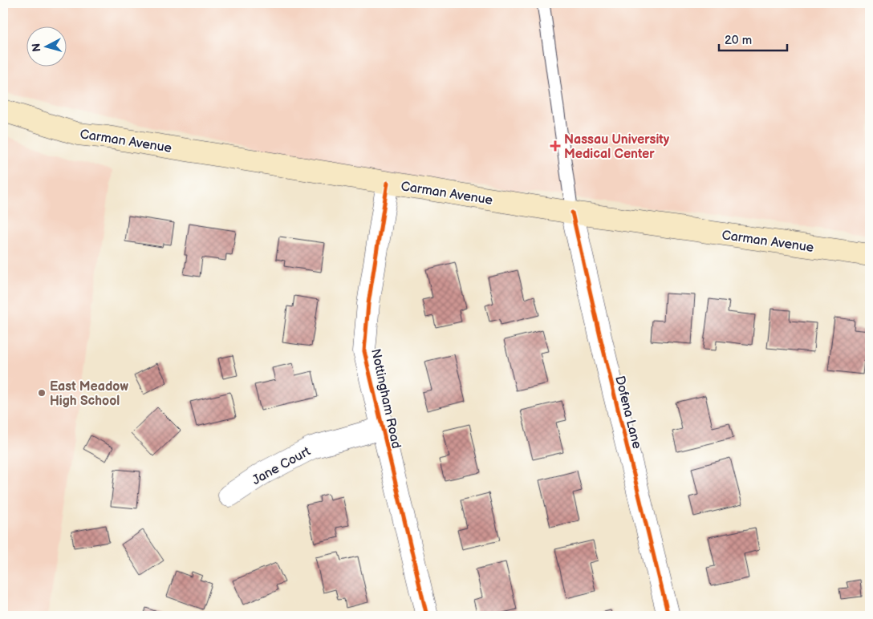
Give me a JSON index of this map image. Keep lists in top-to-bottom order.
{
  "streets": {
    "main road": ["Carman Avenue"],
    "street": ["Nottingham Road", "Dofena Lane", "Jane Court"]
  },
  "crossings": [
    ["Carman Avenue", "Nottingham Road"],
    ["Carman Avenue", "Dofena Lane"],
    ["Nottingham Road", "Jane Court"]
  ],
  "places": {
    "health": ["Nassau University Medical Center"],
    "other": ["East Meadow High School"]
  },
  "scale_bar": "20 m",
  "north": "left"
}
